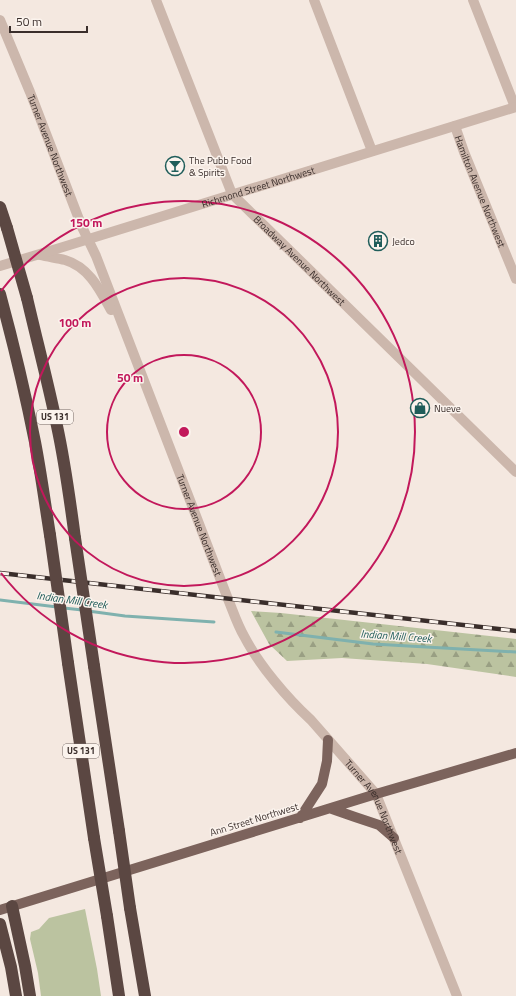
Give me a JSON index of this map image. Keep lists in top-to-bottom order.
{
  "streets": {
    "highway": ["US 131"],
    "main road": ["Ann Street Northwest"],
    "street": [
      "Turner Avenue Northwest",
      "Richmond Street Northwest",
      "Hamilton Avenue Northwest",
      "Broadway Avenue Northwest"
    ]
  },
  "crossings": [
    ["Turner Avenue Northwest", "Richmond Street Northwest"],
    ["Turner Avenue Northwest", "Ann Street Northwest"],
    ["Richmond Street Northwest", "Hamilton Avenue Northwest"],
    ["Richmond Street Northwest", "Broadway Avenue Northwest"]
  ],
  "water": ["Indian Mill Creek"],
  "places": {
    "bar": ["The Pubb Food & Spirits"],
    "building": ["Jedco"],
    "shop": ["Nueve"]
  },
  "scale_bar": "50 m",
  "rings": ["150 m", "100 m", "50 m"]
}
